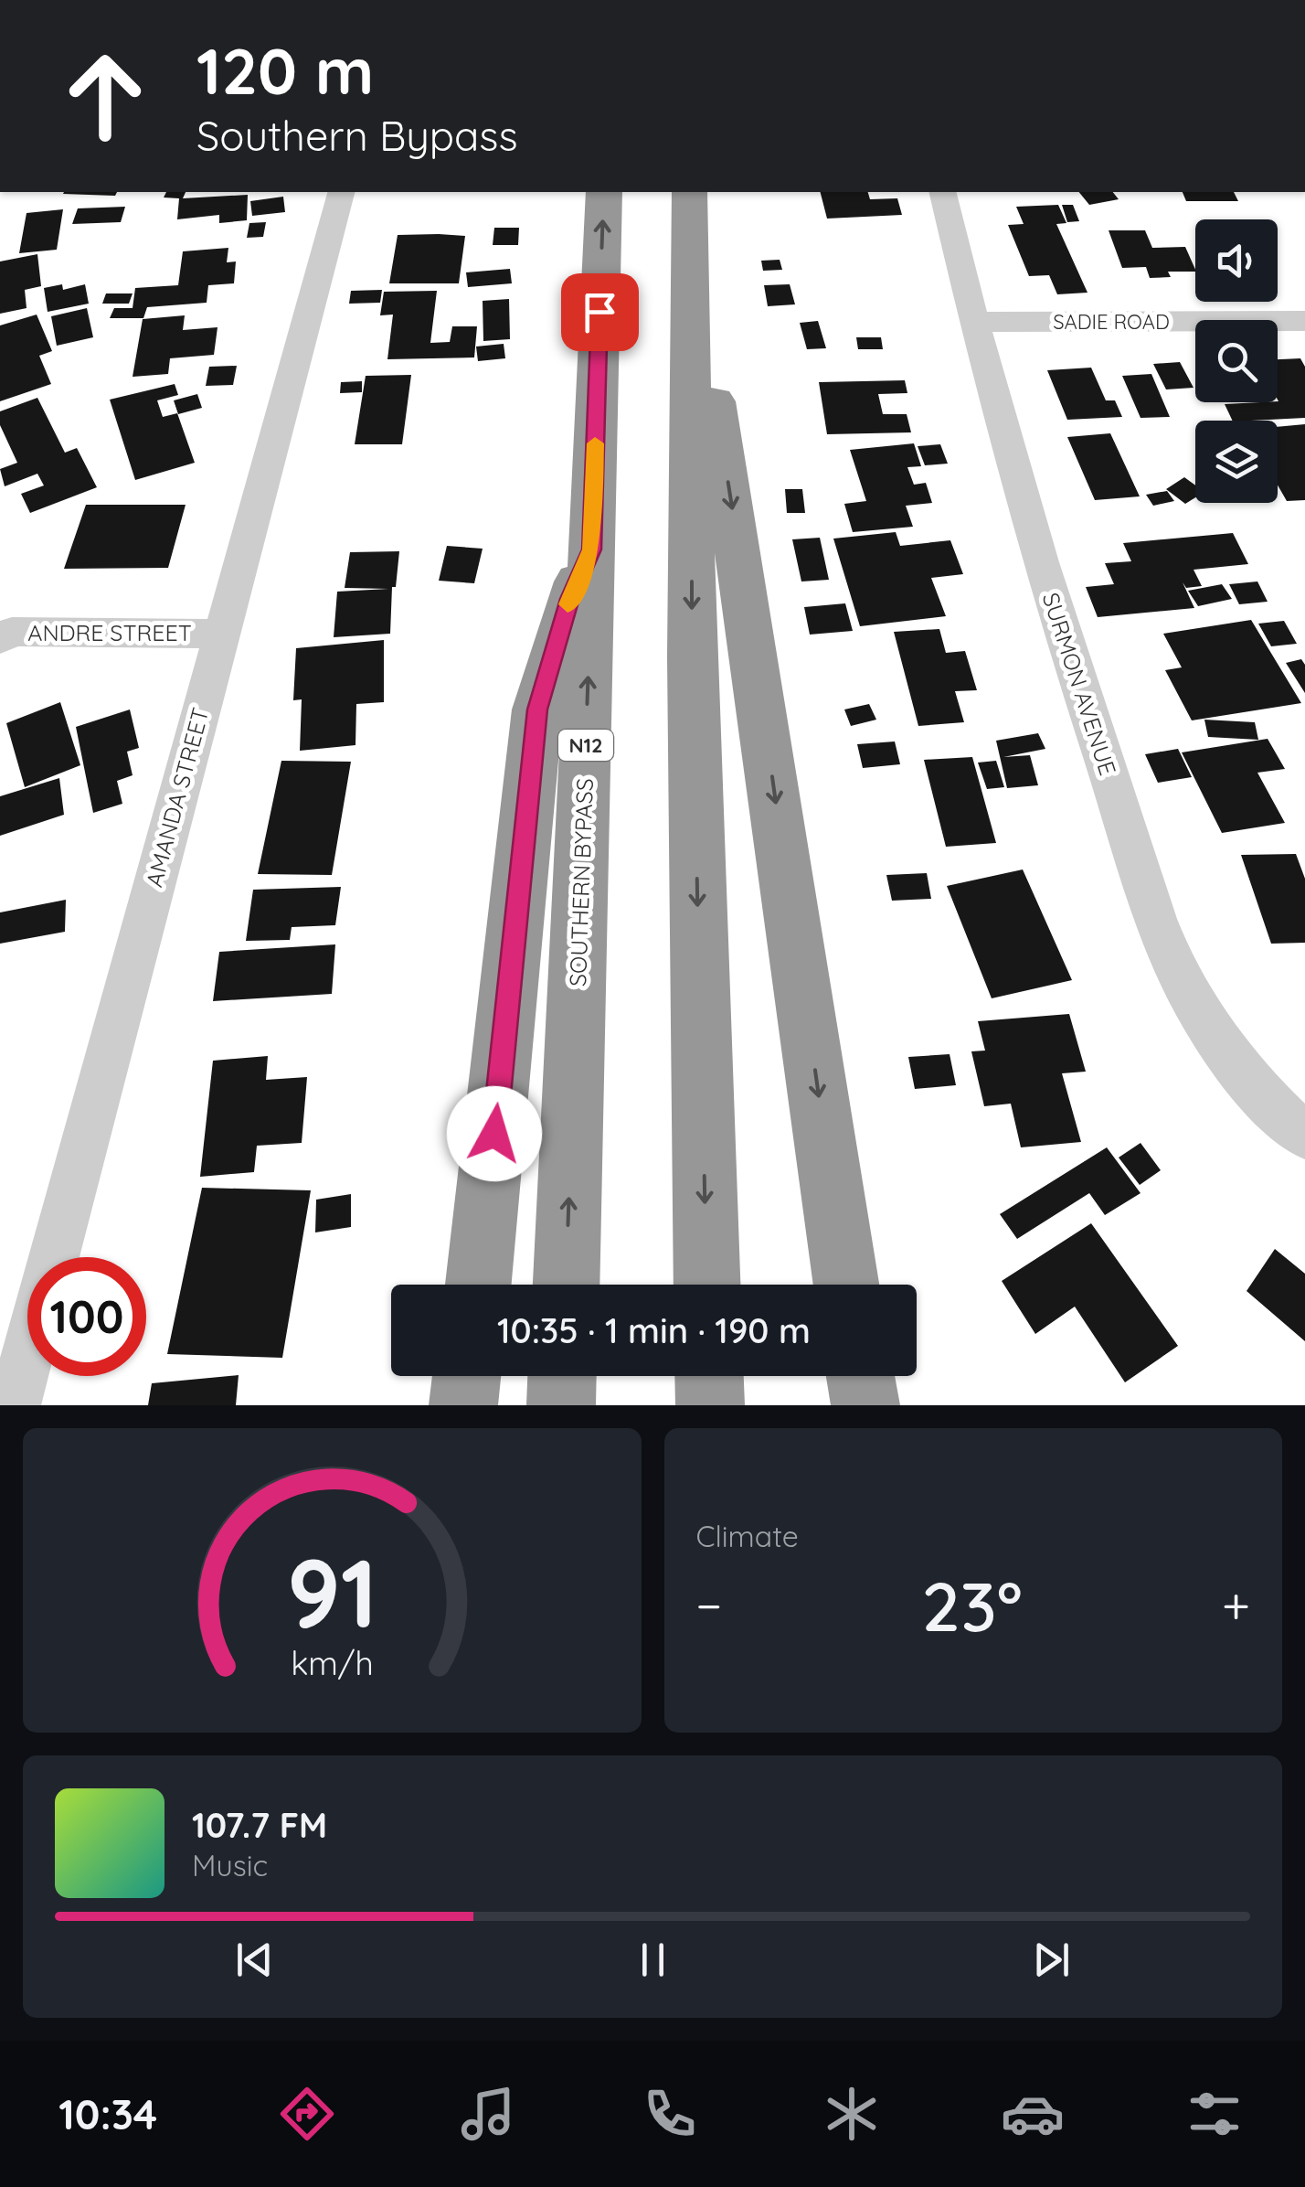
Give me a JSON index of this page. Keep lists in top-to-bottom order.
{
  "streets": {
    "highway": ["N12", "SOUTHERN BYPASS"],
    "street": [
      "SADIE ROAD",
      "ANDRE STREET",
      "SURMON AVENUE",
      "AMANDA STREET"
    ]
  },
  "crossings": [
    ["SADIE ROAD", "SURMON AVENUE"],
    ["ANDRE STREET", "AMANDA STREET"]
  ],
  "page": {
    "turn": ["120 m", "Southern Bypass"],
    "limit": "100",
    "trip": "10:35 · 1 min · 190 m",
    "tile": "Climate",
    "heat": ["−", "23°", "+"],
    "song": ["107.7 FM", "Music"],
    "tabs": "10:34",
    "gauge": ["91", "km/h"]
  }
}
